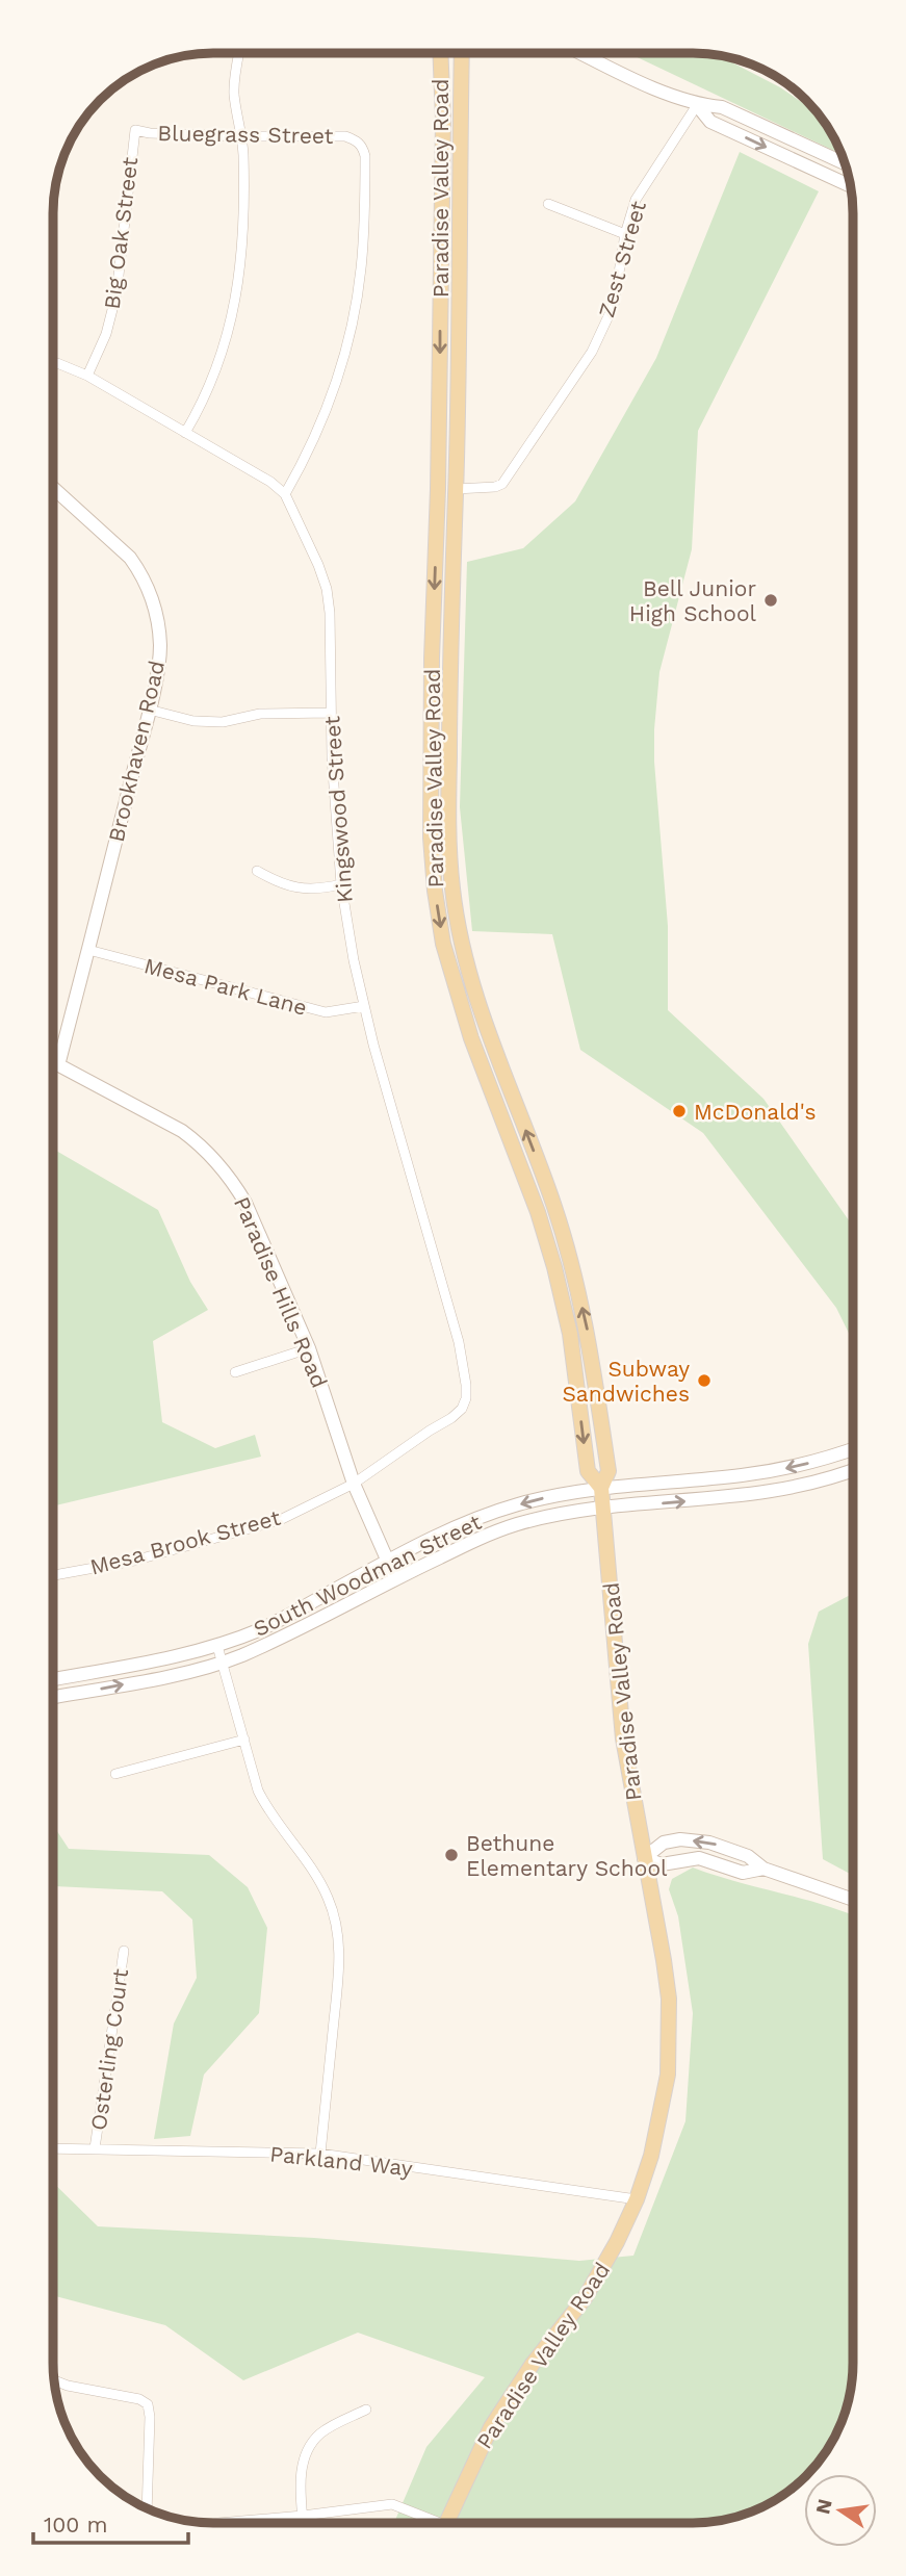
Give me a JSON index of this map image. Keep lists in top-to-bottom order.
{
  "streets": {
    "main road": [
      "Paradise Valley Road",
      "Brookhaven Road",
      "Paradise Hills Road",
      "South Woodman Street"
    ],
    "street": [
      "Bluegrass Street",
      "Big Oak Street",
      "Zest Street",
      "Kingswood Street",
      "Mesa Park Lane",
      "Mesa Brook Street",
      "Osterling Court",
      "Parkland Way"
    ]
  },
  "crossings": [
    ["Bluegrass Street", "Big Oak Street"],
    ["Bluegrass Street", "Kingswood Street"],
    ["Paradise Valley Road", "Zest Street"],
    ["Paradise Valley Road", "South Woodman Street"],
    ["Paradise Valley Road", "Parkland Way"],
    ["Brookhaven Road", "Mesa Park Lane"],
    ["Brookhaven Road", "Paradise Hills Road"],
    ["Kingswood Street", "Mesa Park Lane"],
    ["Kingswood Street", "Mesa Brook Street"],
    ["Paradise Hills Road", "Mesa Brook Street"],
    ["Paradise Hills Road", "South Woodman Street"],
    ["Osterling Court", "Parkland Way"]
  ],
  "places": [
    "Bell Junior High School",
    "McDonald's",
    "Subway Sandwiches",
    "Bethune Elementary School"
  ],
  "scale_bar": "100 m",
  "north": "left"
}
